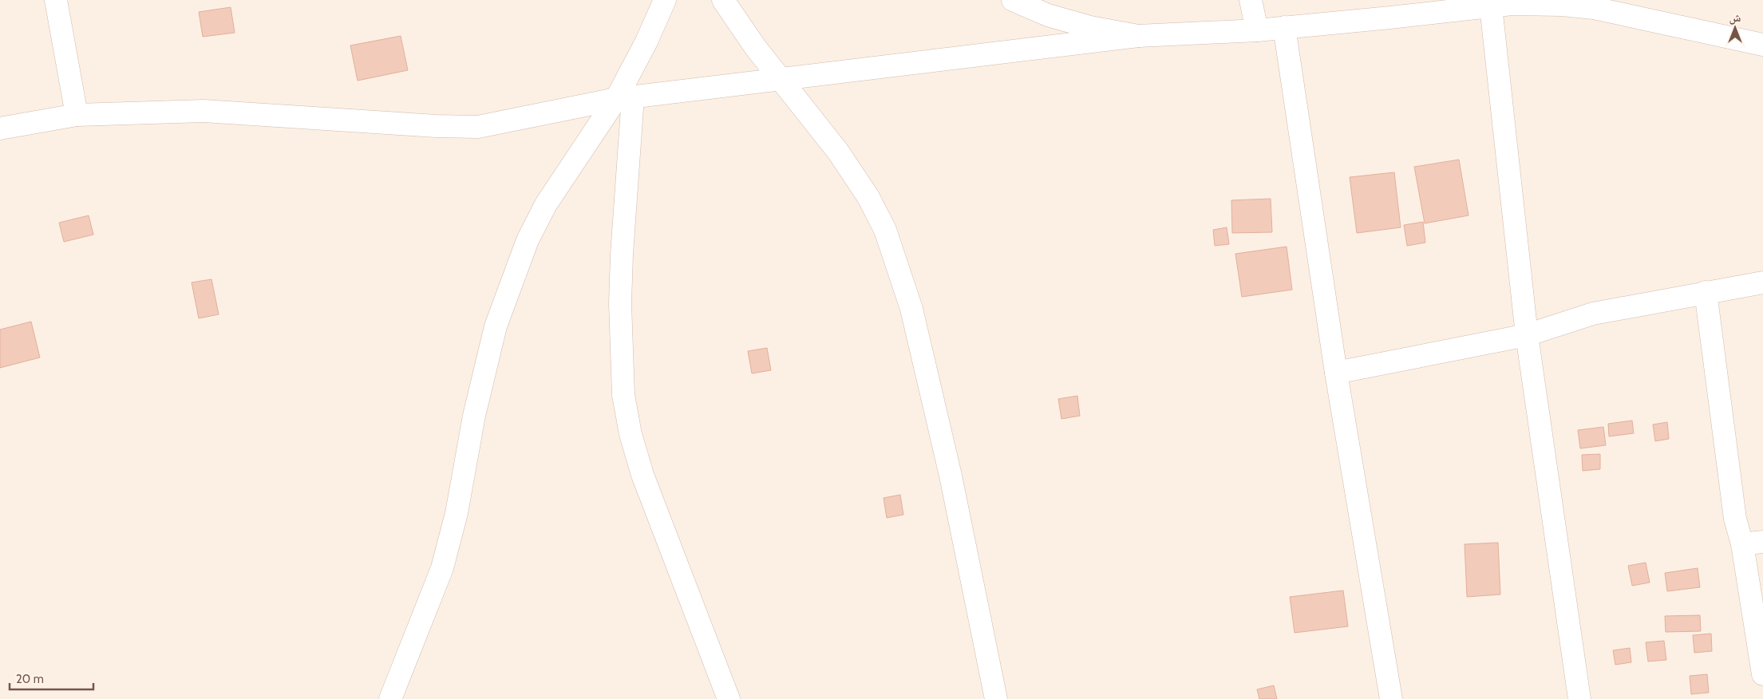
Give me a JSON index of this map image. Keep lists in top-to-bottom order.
{
  "scale_bar": "20 m",
  "north": "top"
}
